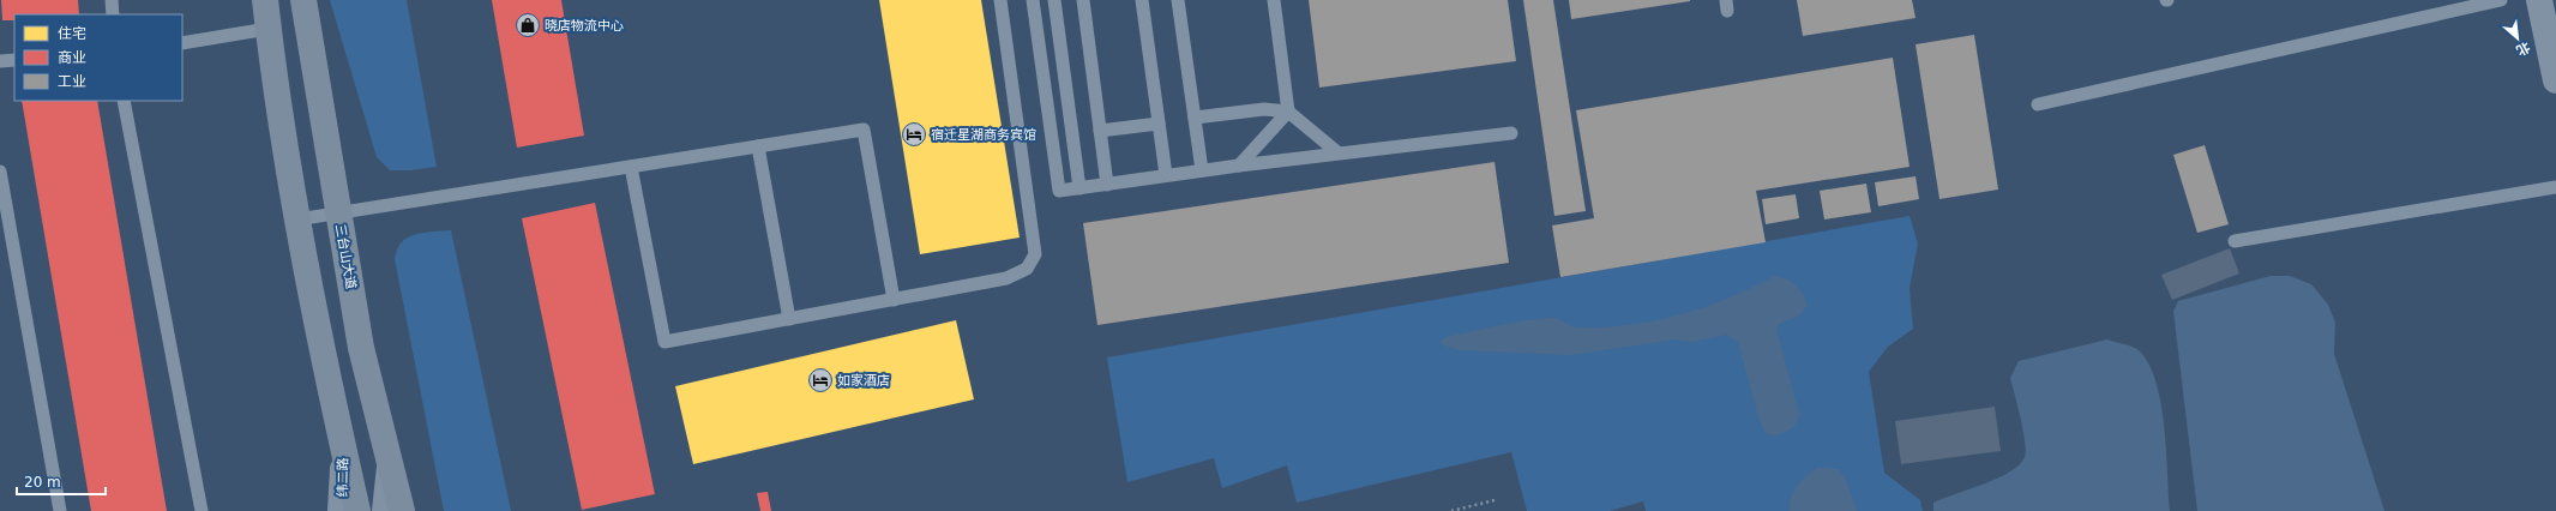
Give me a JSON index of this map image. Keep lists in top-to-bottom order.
{
  "streets": {
    "main road": ["三台山大道"],
    "street": ["纬二路"]
  },
  "places": {
    "shop": ["晓店物流中心"],
    "hotel": ["宿迁星湖商务宾馆", "如家酒店"]
  },
  "legend": ["住宅", "商业", "工业"],
  "scale_bar": "20 m",
  "north": "bottom right"
}
